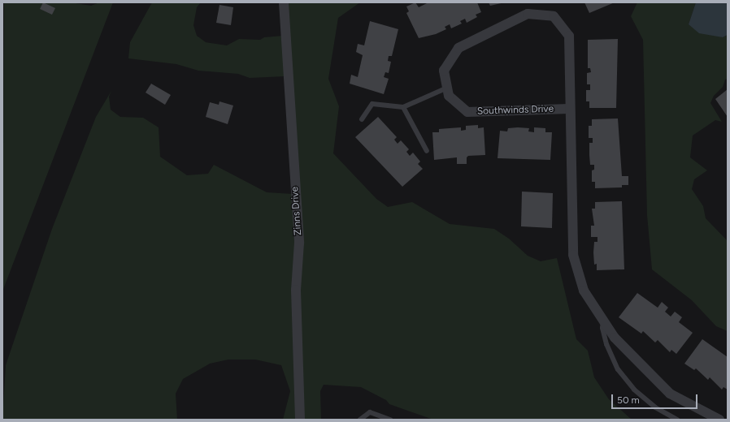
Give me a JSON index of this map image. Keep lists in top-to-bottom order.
{
  "streets": {
    "street": ["Southwinds Drive", "Zinns Drive"]
  },
  "scale_bar": "50 m"
}
